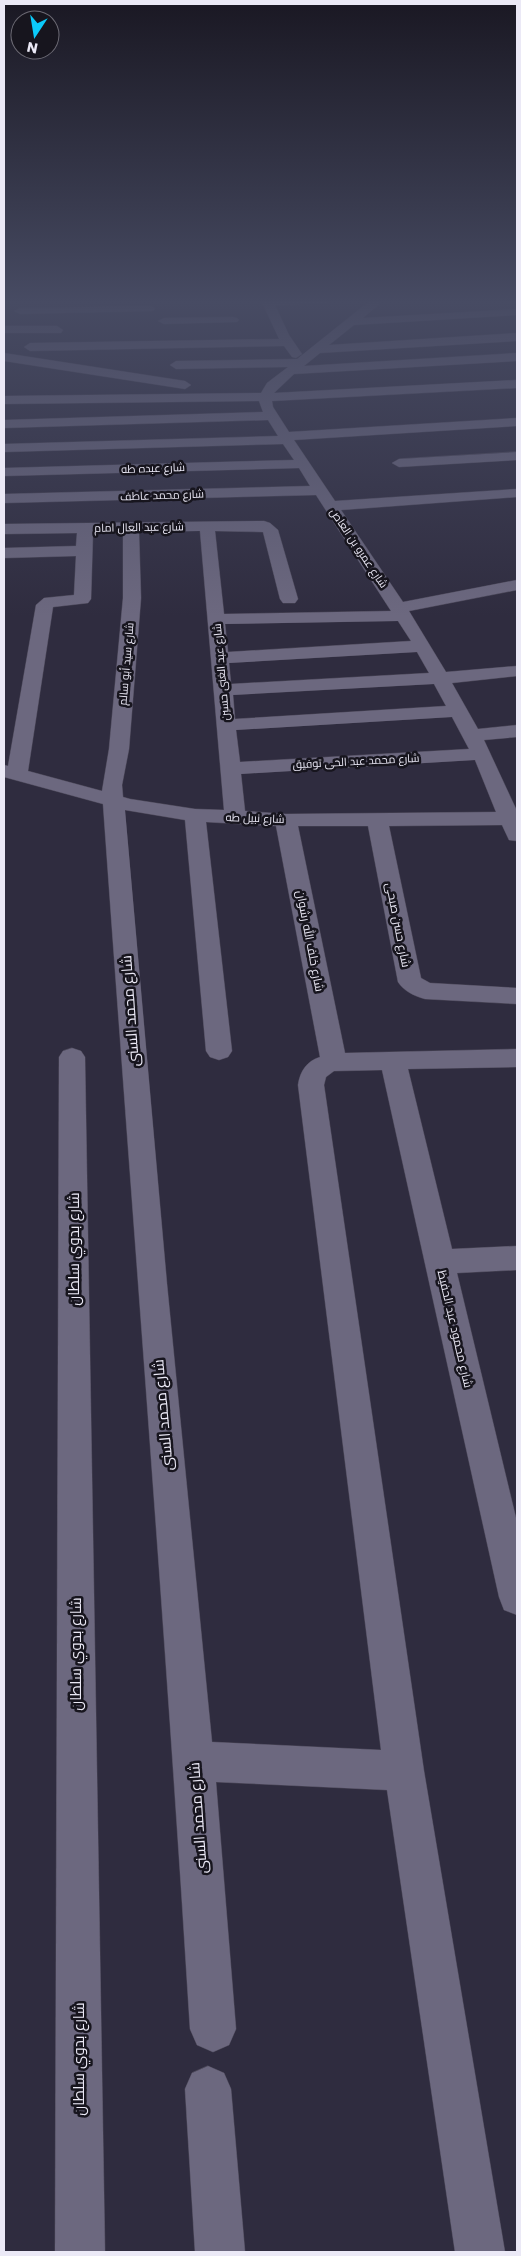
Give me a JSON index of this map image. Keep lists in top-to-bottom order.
{
  "streets": {
    "street": [
      "شارع عبده طه",
      "شارع محمد عاطف",
      "شارع عبد العال امام",
      "شارع عمرو بن العاص",
      "شارع سيد أبو سالم",
      "شارع عبد الغنى حسين",
      "شارع محمد عبد الحى توفيق",
      "شارع نبيل طه",
      "شارع حسن صبحى",
      "شارع خلف الله رشوان",
      "شارع محمد السنى",
      "شارع بدوي سلطان",
      "شارع محمود عبد الحفيظ"
    ]
  },
  "crossings": [
    ["شارع عبده طه", "شارع عمرو بن العاص"],
    ["شارع محمد عاطف", "شارع عمرو بن العاص"],
    ["شارع عبد العال امام", "شارع سيد أبو سالم"],
    ["شارع عبد العال امام", "شارع عبد الغنى حسين"],
    ["شارع عمرو بن العاص", "شارع محمد عبد الحى توفيق"],
    ["شارع عمرو بن العاص", "شارع نبيل طه"],
    ["شارع سيد أبو سالم", "شارع نبيل طه"],
    ["شارع سيد أبو سالم", "شارع محمد السنى"],
    ["شارع عبد الغنى حسين", "شارع محمد عبد الحى توفيق"],
    ["شارع عبد الغنى حسين", "شارع نبيل طه"],
    ["شارع نبيل طه", "شارع حسن صبحى"],
    ["شارع نبيل طه", "شارع خلف الله رشوان"],
    ["شارع نبيل طه", "شارع محمد السنى"]
  ],
  "north": "bottom"
}
